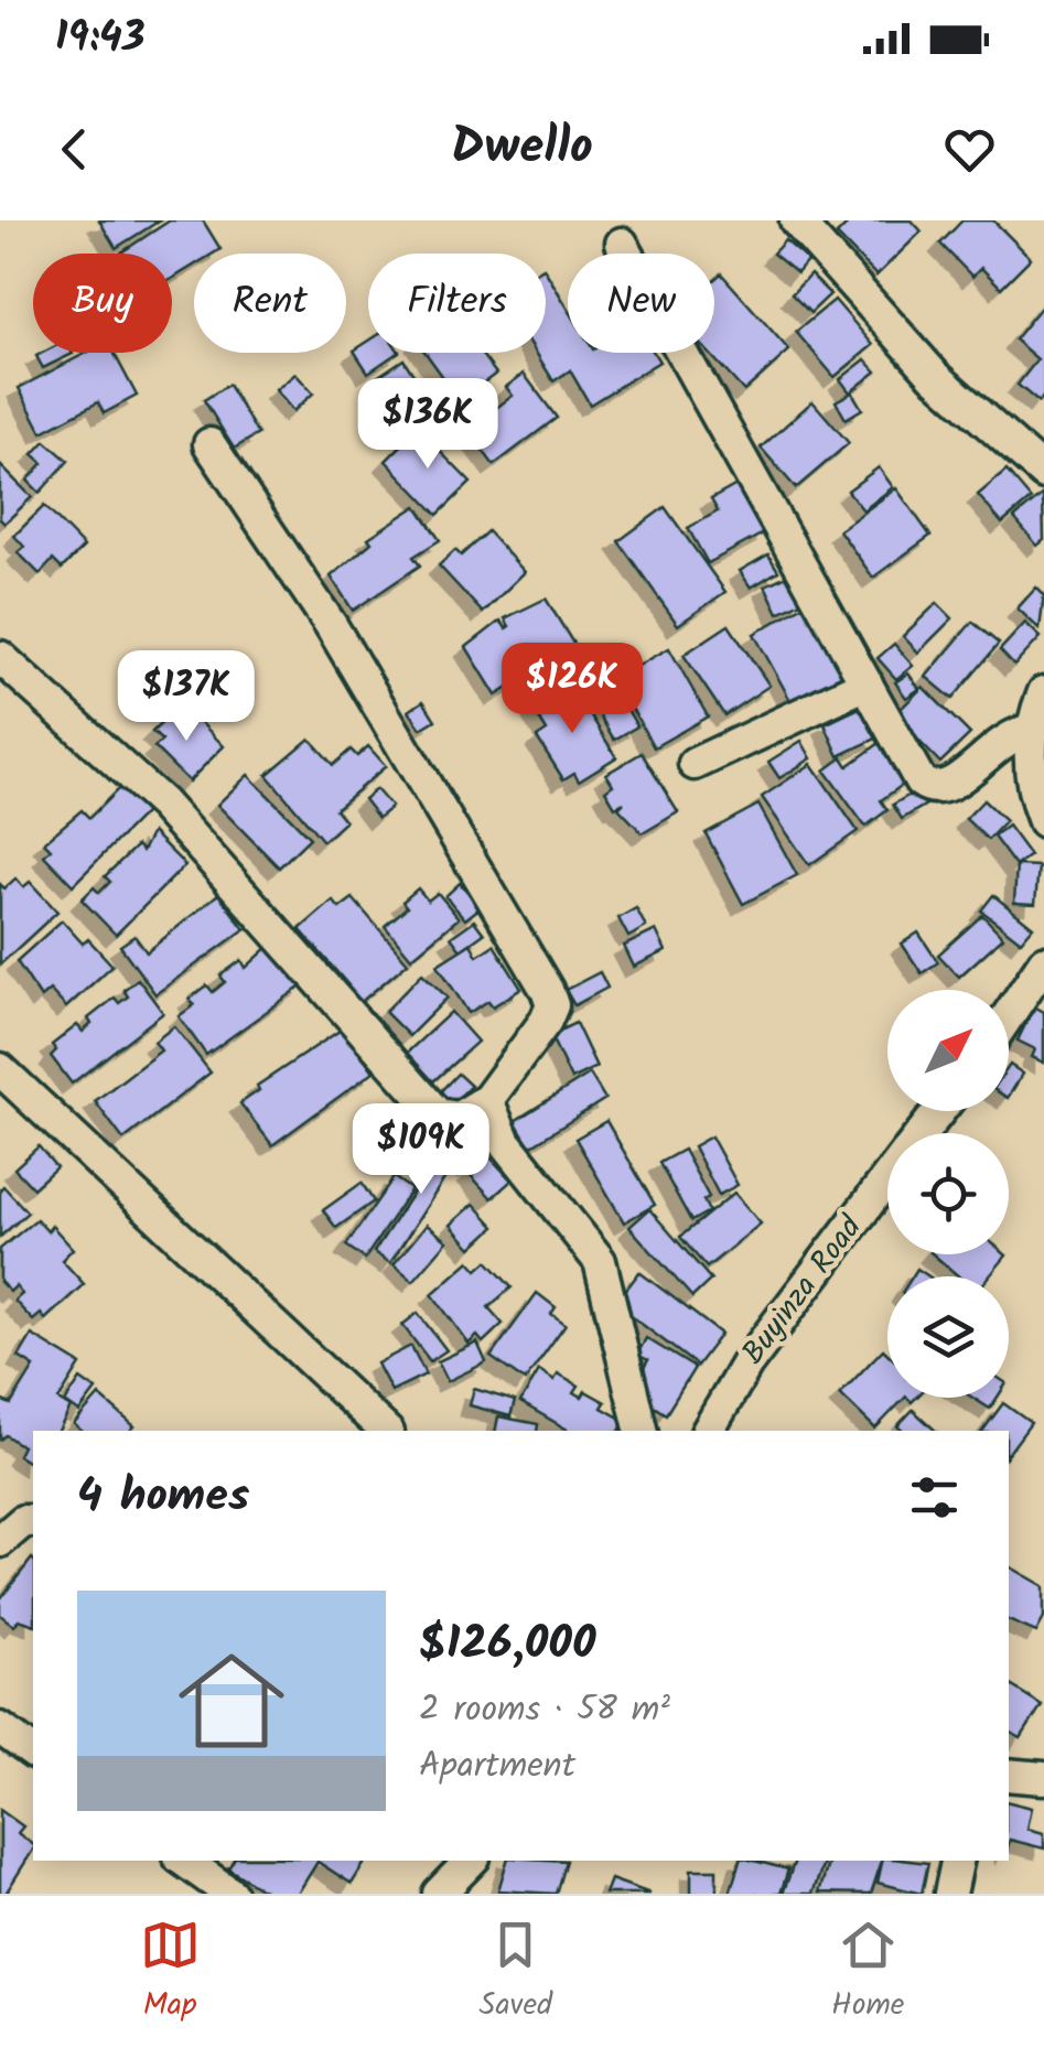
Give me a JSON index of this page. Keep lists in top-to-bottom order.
{
  "streets": {
    "street": ["Buyinza Road"]
  },
  "north": "top right",
  "page": {
    "status": "19:43",
    "header": "Dwello",
    "chip": [
      "Buy",
      "Rent",
      "Filters",
      "New"
    ],
    "price": [
      "$136K",
      "$126K",
      "$137K",
      "$109K"
    ],
    "heading": "4 homes",
    "list": [
      {
        "name": "$126,000",
        "note": "2 rooms · 58 m² · Apartment"
      }
    ],
    "tabs": ["Map", "Saved", "Home"]
  }
}
